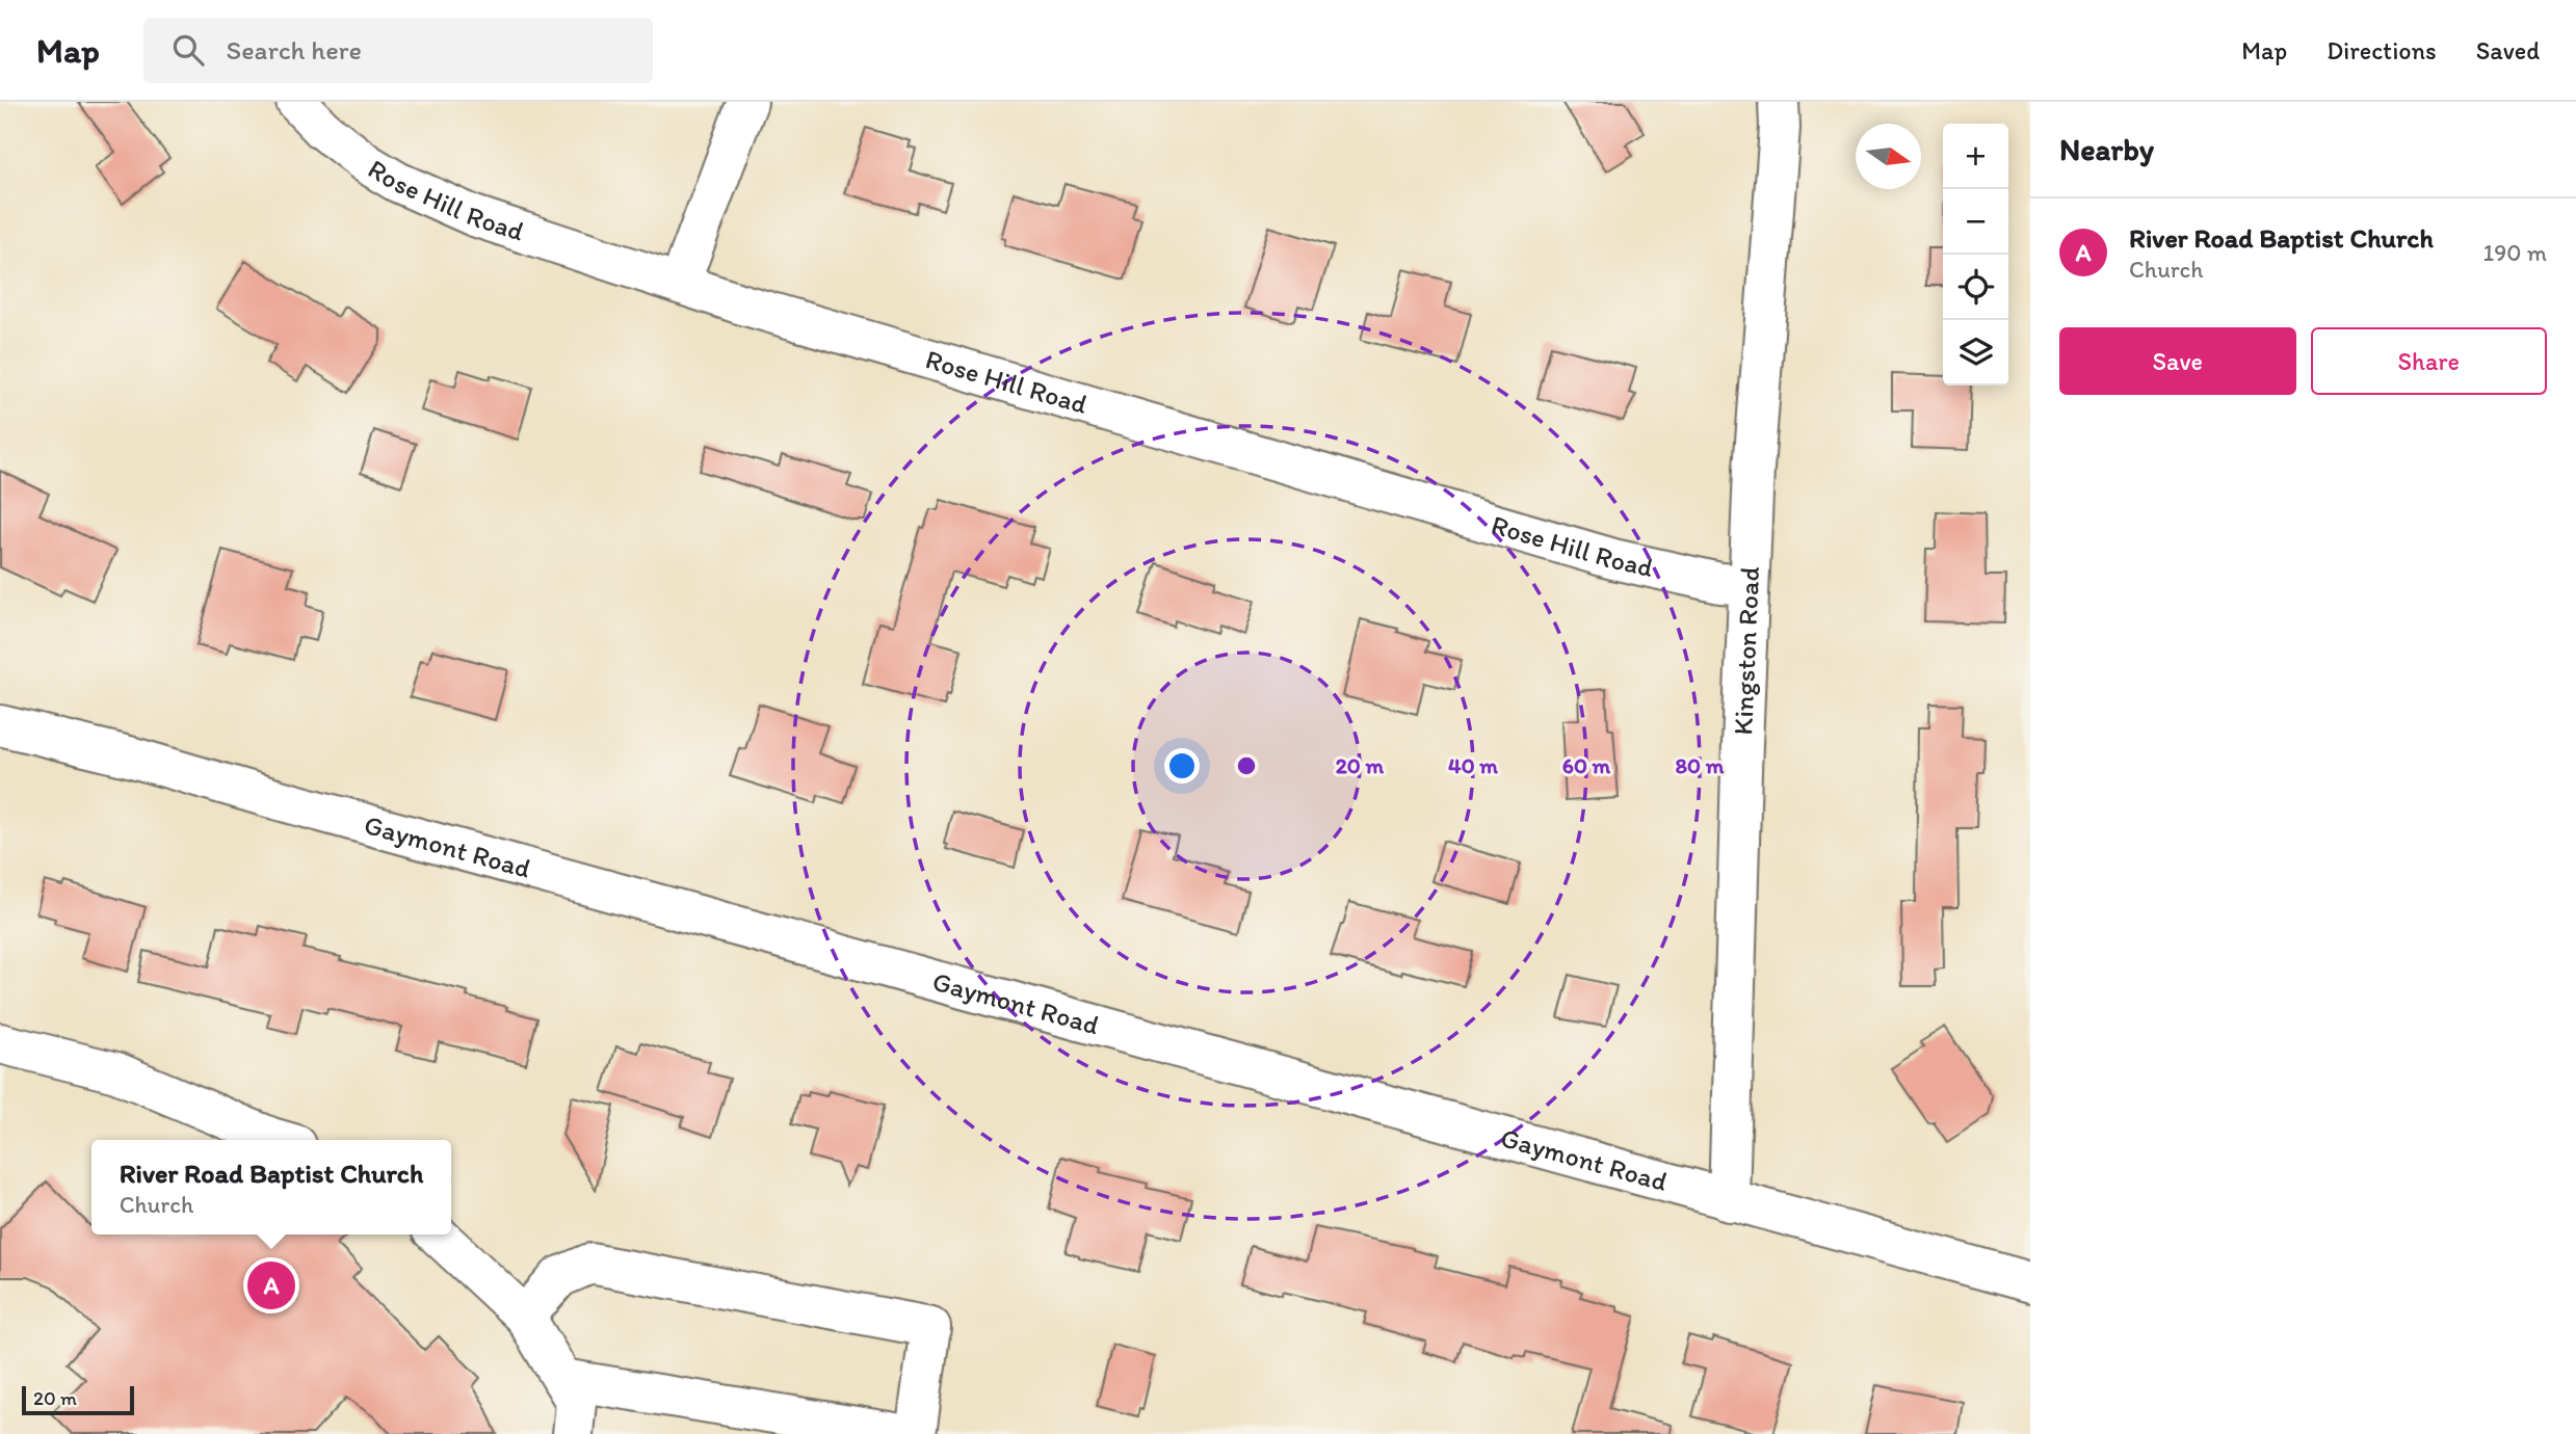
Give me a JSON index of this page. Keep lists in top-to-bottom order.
{
  "streets": {
    "street": ["Rose Hill Road", "Kingston Road", "Gaymont Road"]
  },
  "crossings": [
    ["Rose Hill Road", "Kingston Road"],
    ["Kingston Road", "Gaymont Road"]
  ],
  "scale_bar": "20 m",
  "north": "right",
  "page": {
    "header": "Map",
    "search": "Search here",
    "nav": ["Map", "Directions", "Saved"],
    "heading": "Nearby",
    "map_buttons": ["+", "−"],
    "list": [
      {
        "mark": "A",
        "name": "River Road Baptist Church",
        "note": "Church",
        "value": "190 m"
      }
    ],
    "buttons": ["Save", "Share"],
    "popup": ["River Road Baptist Church", "Church"],
    "pins": "A",
    "scale": "20 m"
  },
  "rings": [
    "20 m",
    "40 m",
    "60 m",
    "80 m"
  ]
}
